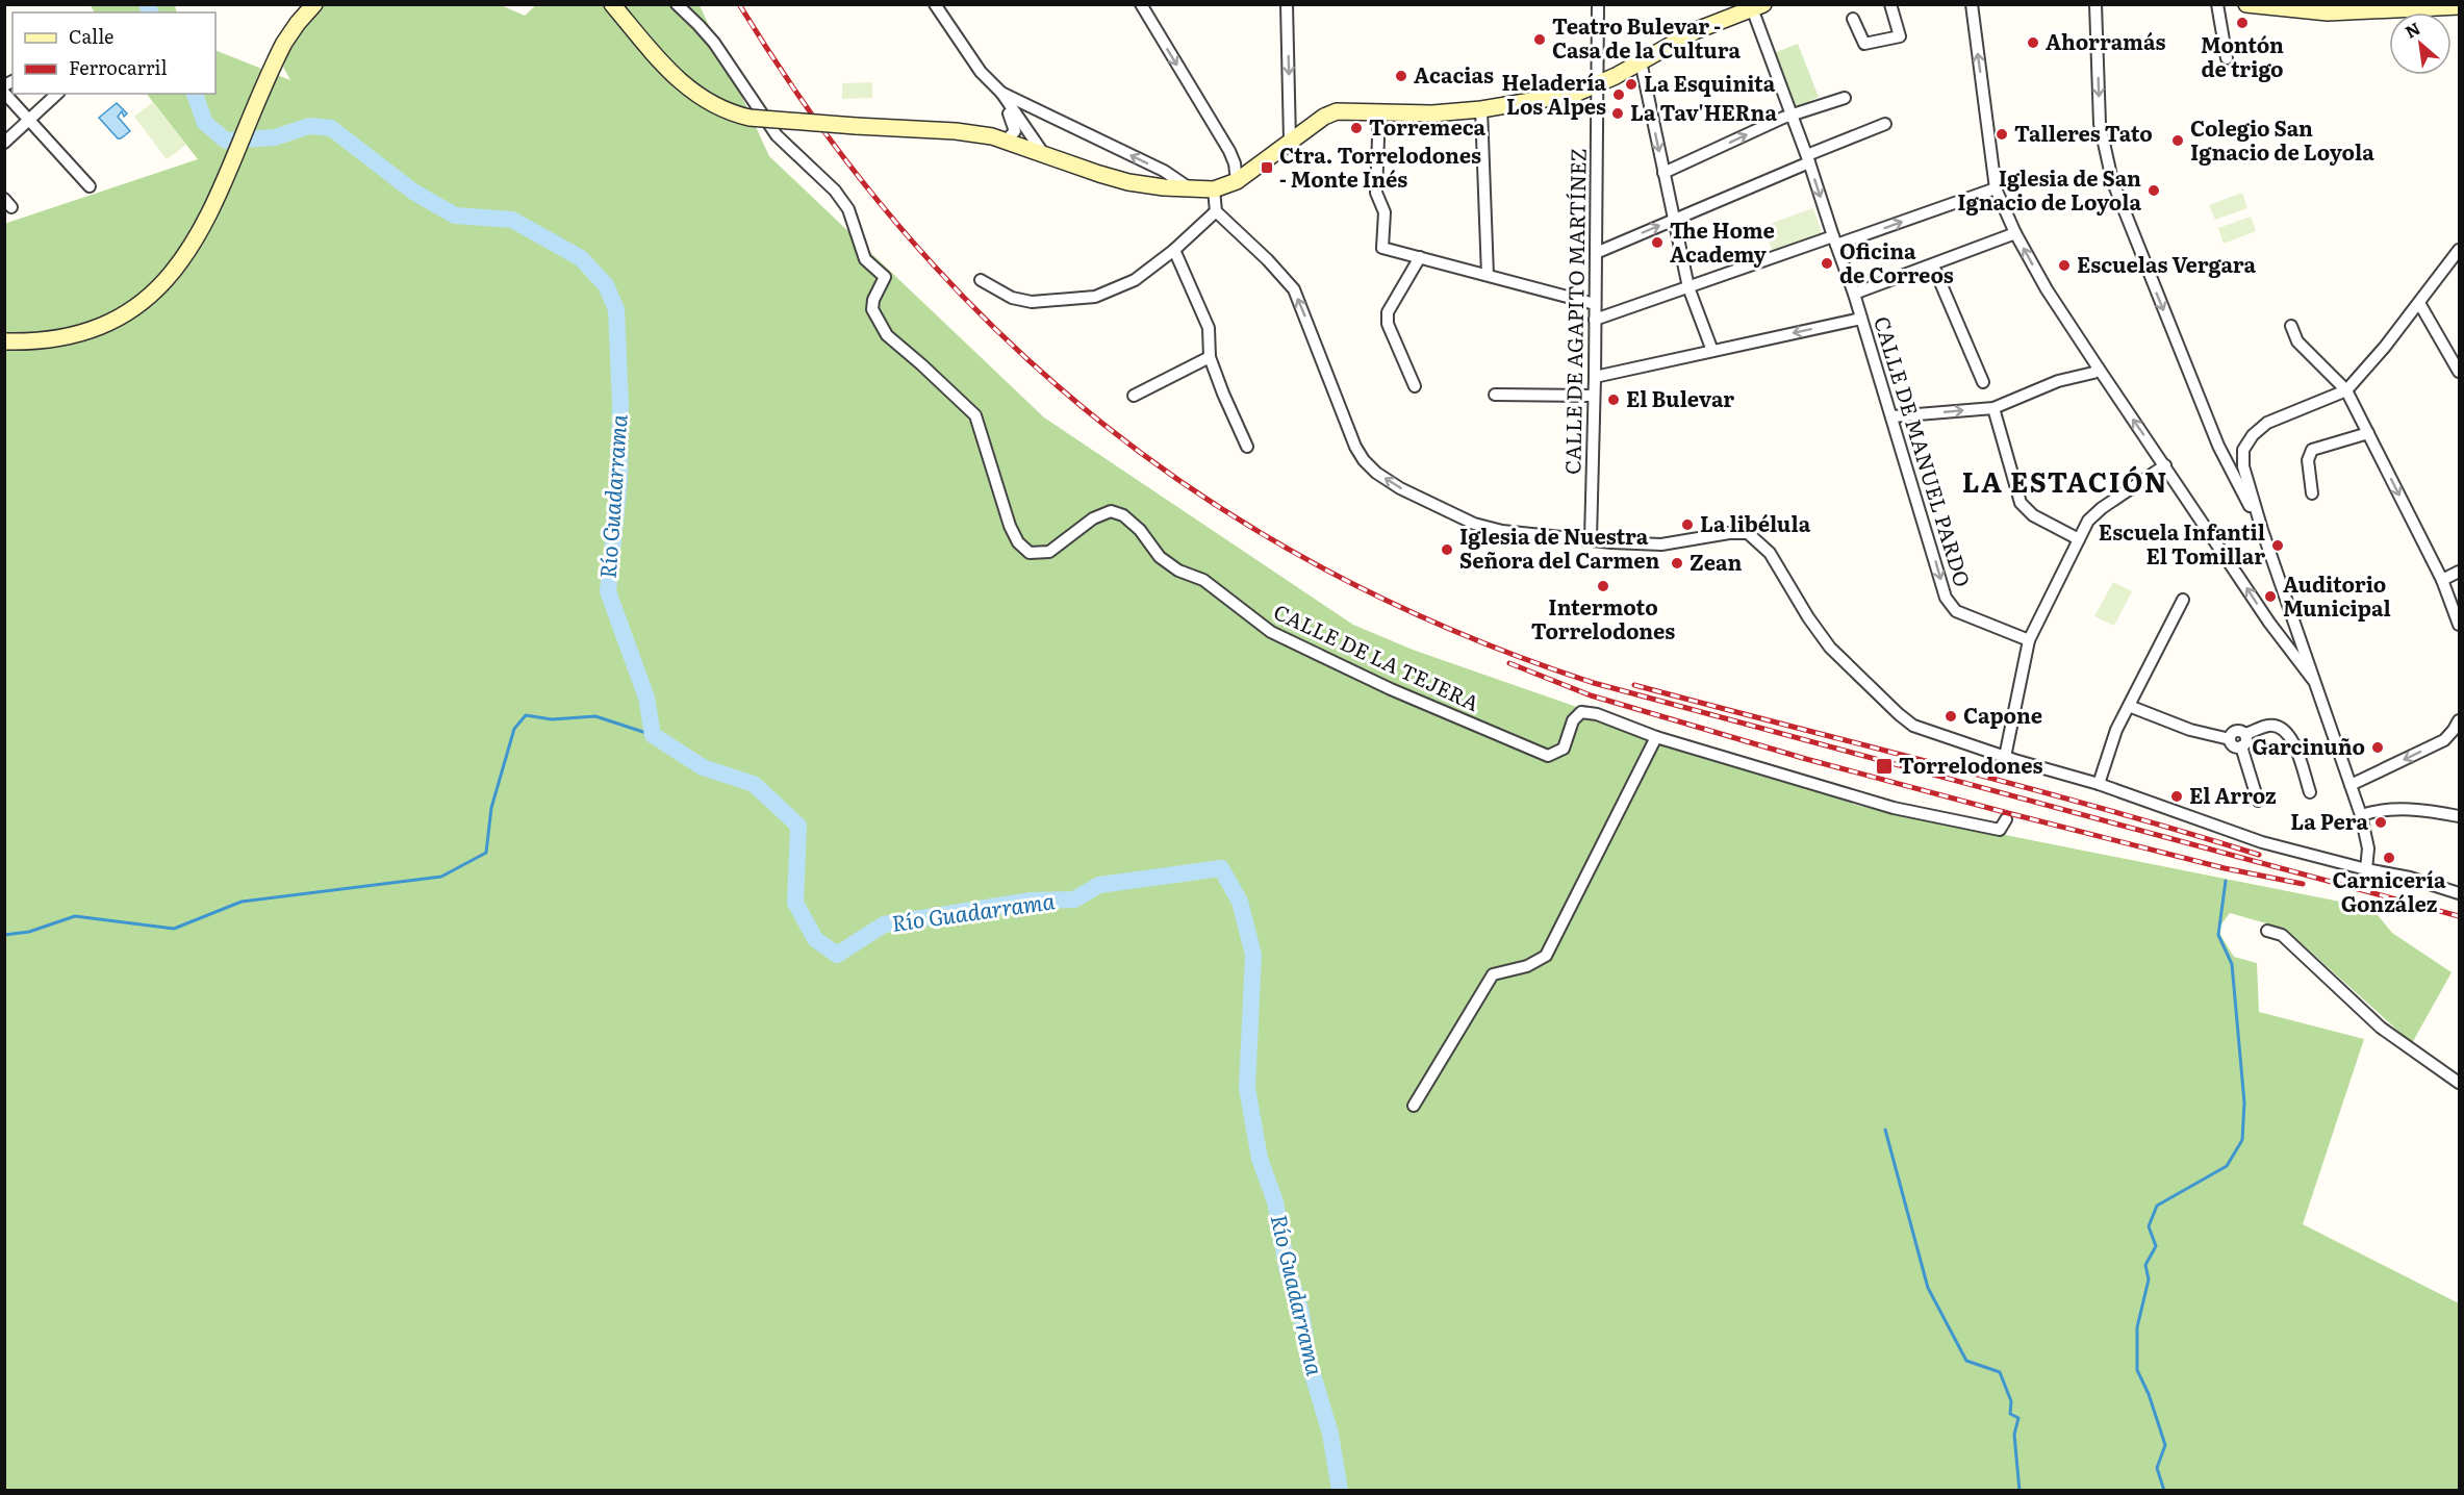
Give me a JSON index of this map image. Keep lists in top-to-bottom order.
{
  "streets": {
    "street": ["CALLE DE AGAPITO MARTÍNEZ", "CALLE DE MANUEL PARDO", "CALLE DE LA TEJERA"]
  },
  "one_way": ["CALLE DE MANUEL PARDO"],
  "districts": ["LA ESTACIÓN"],
  "water": ["Río Guadarrama"],
  "places": {
    "other": [
      "Montón de trigo",
      "Teatro Bulevar - Casa de la Cultura",
      "Ahorramás",
      "Acacias",
      "La Esquinita",
      "Heladería Los Alpes",
      "La Tav'HERna",
      "Torremeca",
      "Talleres Tato",
      "Colegio San Ignacio de Loyola",
      "Iglesia de San Ignacio de Loyola",
      "The Home Academy",
      "Oficina de Correos",
      "Escuelas Vergara",
      "El Bulevar",
      "La libélula",
      "Escuela Infantil El Tomillar",
      "Iglesia de Nuestra Señora del Carmen",
      "Zean",
      "Intermoto Torrelodones",
      "Auditorio Municipal",
      "Capone",
      "Garcinuño",
      "El Arroz",
      "La Pera",
      "Carnicería González"
    ],
    "transit": ["Ctra. Torrelodones - Monte Inés", "Torrelodones"]
  },
  "legend": ["Calle", "Ferrocarril"],
  "north": "top left"
}
